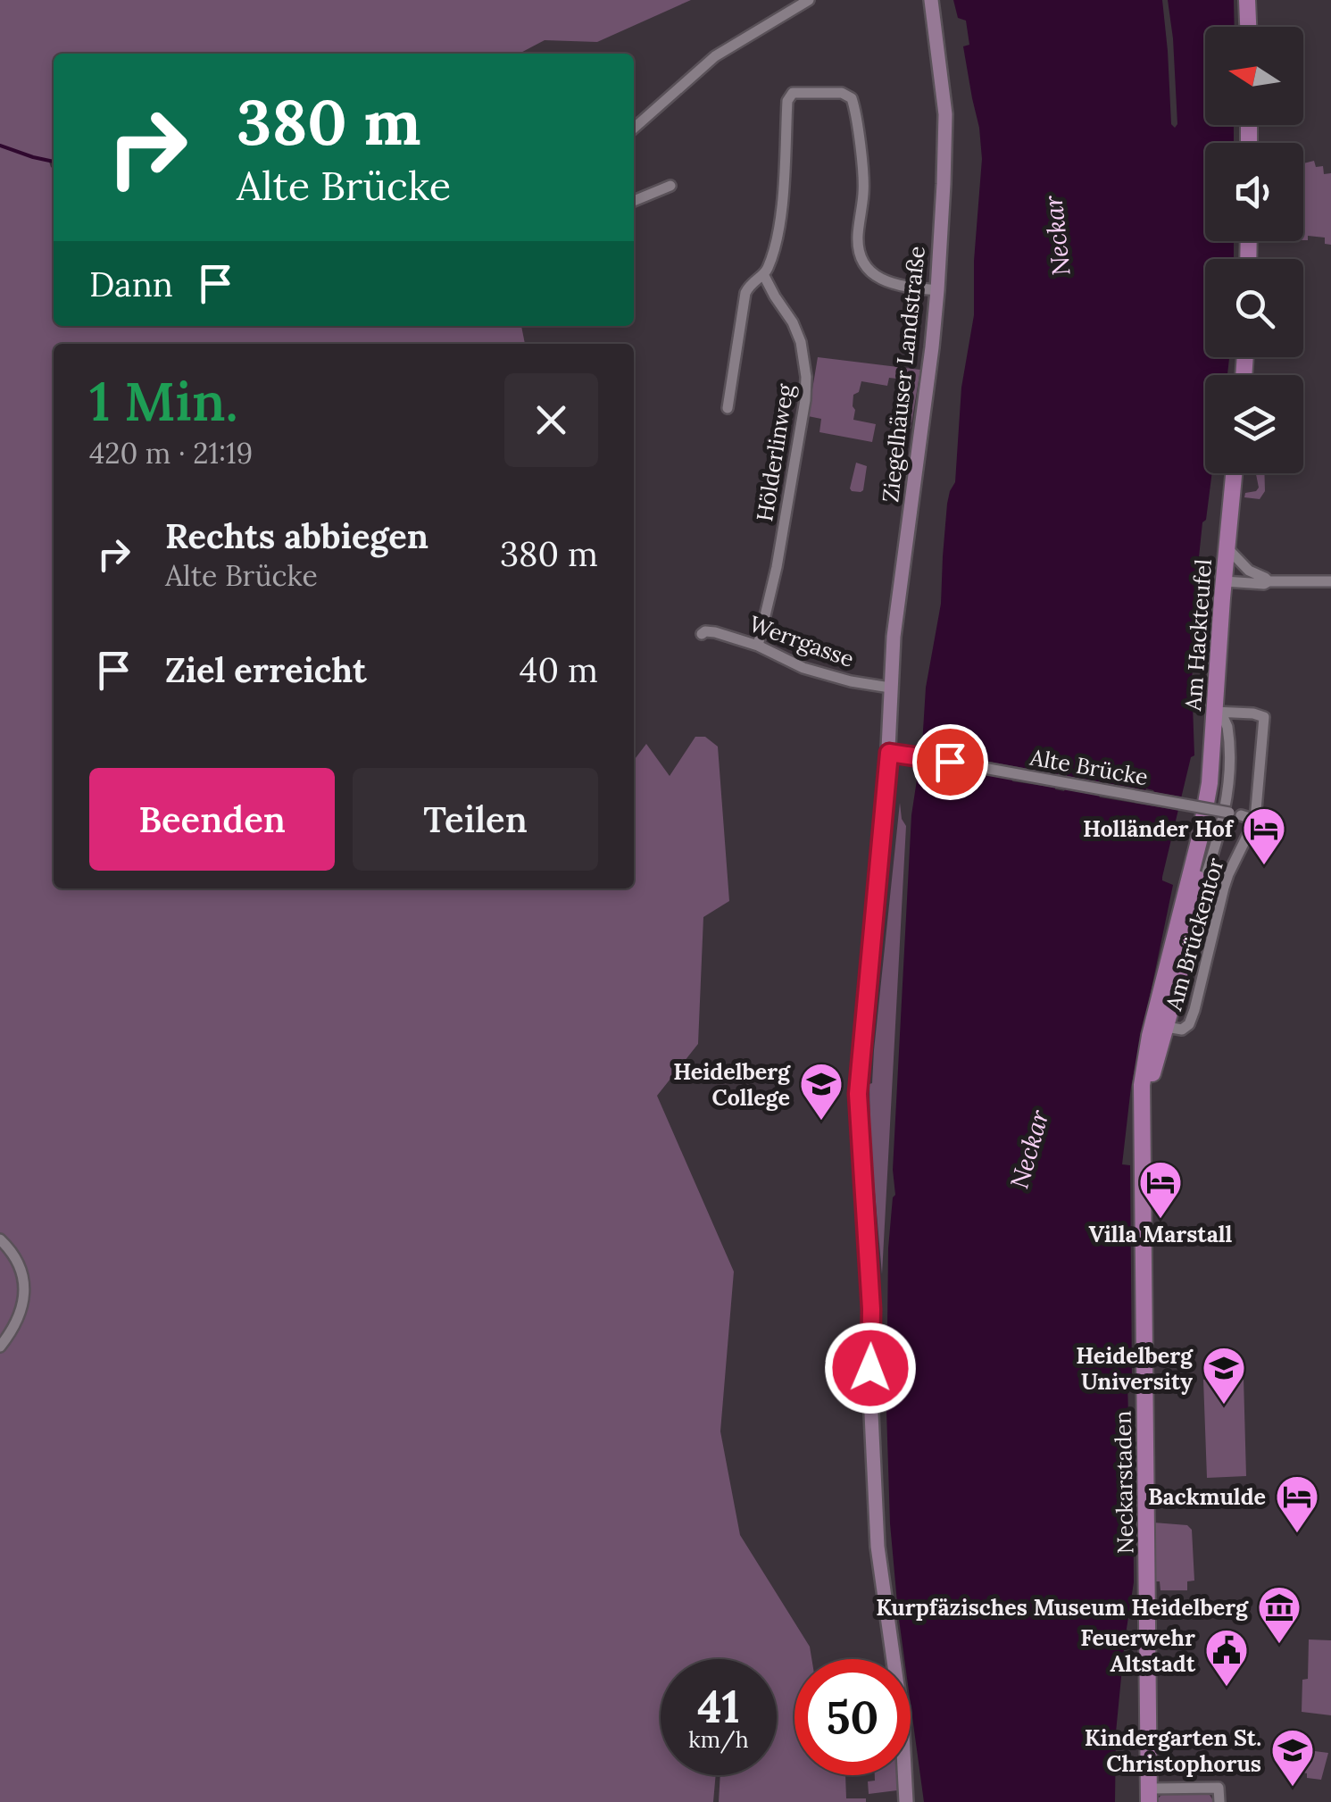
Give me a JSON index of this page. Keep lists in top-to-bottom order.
{
  "streets": {
    "main road": ["Ziegelhäuser Landstraße", "Am Hackteufel", "Neckarstaden"],
    "street": [
      "Hölderlinweg",
      "Werrgasse",
      "Alte Brücke",
      "Am Brückentor"
    ]
  },
  "crossings": [
    ["Ziegelhäuser Landstraße", "Werrgasse"],
    ["Ziegelhäuser Landstraße", "Alte Brücke"],
    ["Hölderlinweg", "Werrgasse"],
    ["Am Hackteufel", "Am Brückentor"],
    ["Am Hackteufel", "Neckarstaden"],
    ["Alte Brücke", "Am Brückentor"],
    ["Am Brückentor", "Neckarstaden"]
  ],
  "water": ["Neckar"],
  "places": {
    "hotel": ["Holländer Hof", "Villa Marstall", "Backmulde"],
    "school or university": ["Heidelberg College", "Heidelberg University", "Kindergarten St. Christophorus"],
    "museum": ["Kurpfäzisches Museum Heidelberg"],
    "public building": ["Feuerwehr Altstadt"]
  },
  "north": "left",
  "page": {
    "turn": ["380 m", "Alte Brücke"],
    "then": "Dann",
    "heading": ["1 Min.", "420 m · 21:19"],
    "list": [
      {
        "name": "Rechts abbiegen",
        "note": "Alte Brücke",
        "value": "380 m"
      },
      {
        "name": "Ziel erreicht",
        "value": "40 m"
      }
    ],
    "buttons": ["Beenden", "Teilen"],
    "speed": "41 km/h",
    "limit": "50"
  }
}
